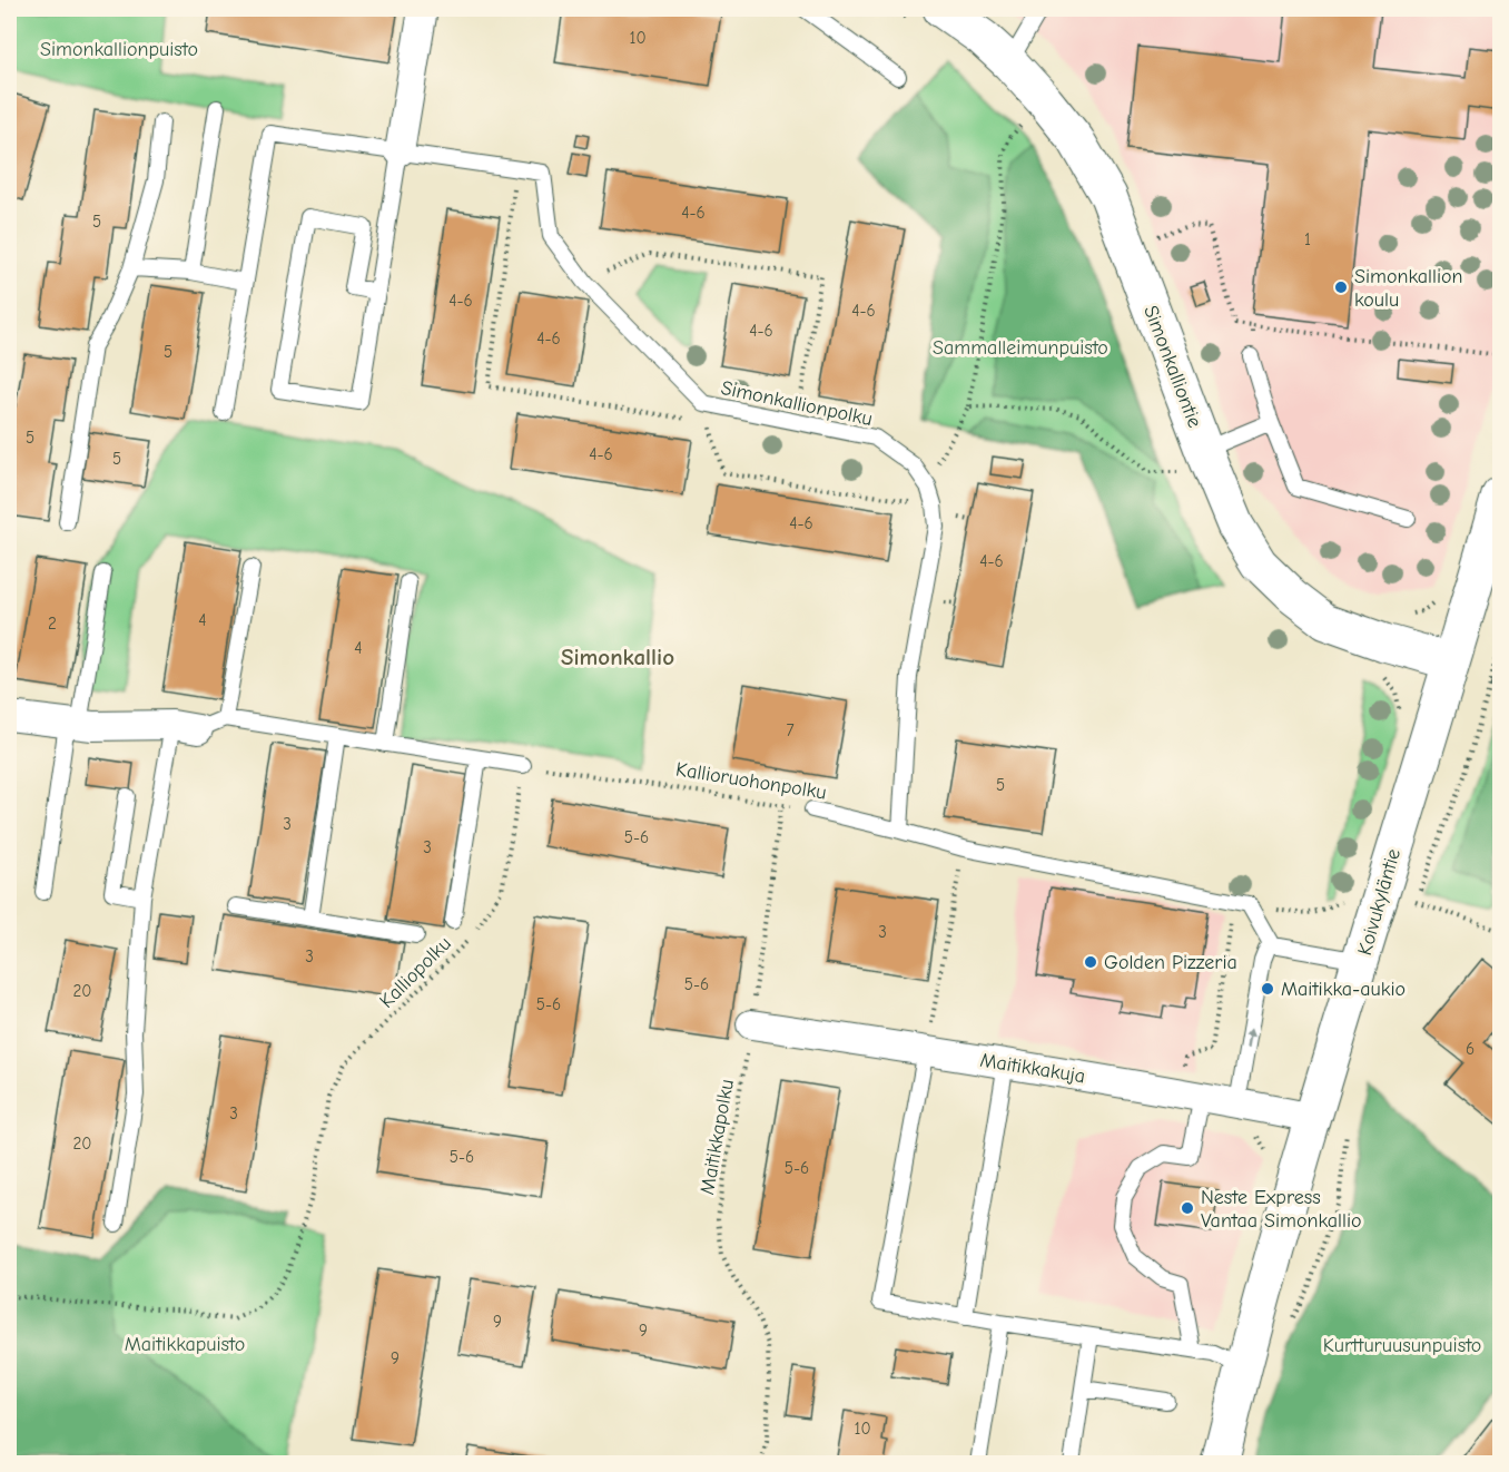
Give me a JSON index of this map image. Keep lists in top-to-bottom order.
{
  "streets": {
    "main road": ["Simonkalliontie", "Koivukyläntie"],
    "street": ["Maitikkakuja"],
    "lane": ["Simonkallionpolku", "Kallioruohonpolku"],
    "path": ["Kalliopolku", "Maitikkapolku"]
  },
  "crossings": [
    ["Simonkalliontie", "Koivukyläntie"],
    ["Simonkallionpolku", "Kallioruohonpolku"],
    ["Kallioruohonpolku", "Kalliopolku"],
    ["Kallioruohonpolku", "Maitikkapolku"],
    ["Koivukyläntie", "Maitikkakuja"],
    ["Maitikkakuja", "Maitikkapolku"]
  ],
  "districts": ["Simonkallio"],
  "parks": [
    "Simonkallionpuisto",
    "Sammalleimunpuisto",
    "Maitikkapuisto",
    "Kurtturuusunpuisto"
  ],
  "places": [
    "Simonkallion koulu",
    "Golden Pizzeria",
    "Maitikka-aukio",
    "Neste Express Vantaa Simonkallio"
  ],
  "house_numbers": [
    "10",
    "4-6",
    "5",
    "1",
    "4-6",
    "4-6",
    "4-6",
    "4-6",
    "5",
    "5",
    "4-6",
    "5",
    "4-6",
    "4-6",
    "4",
    "2",
    "4",
    "7",
    "5",
    "3",
    "5-6",
    "3",
    "3",
    "3",
    "5-6",
    "20",
    "5-6",
    "6",
    "3",
    "20",
    "5-6",
    "5-6",
    "9",
    "9",
    "9",
    "10"
  ]
}
